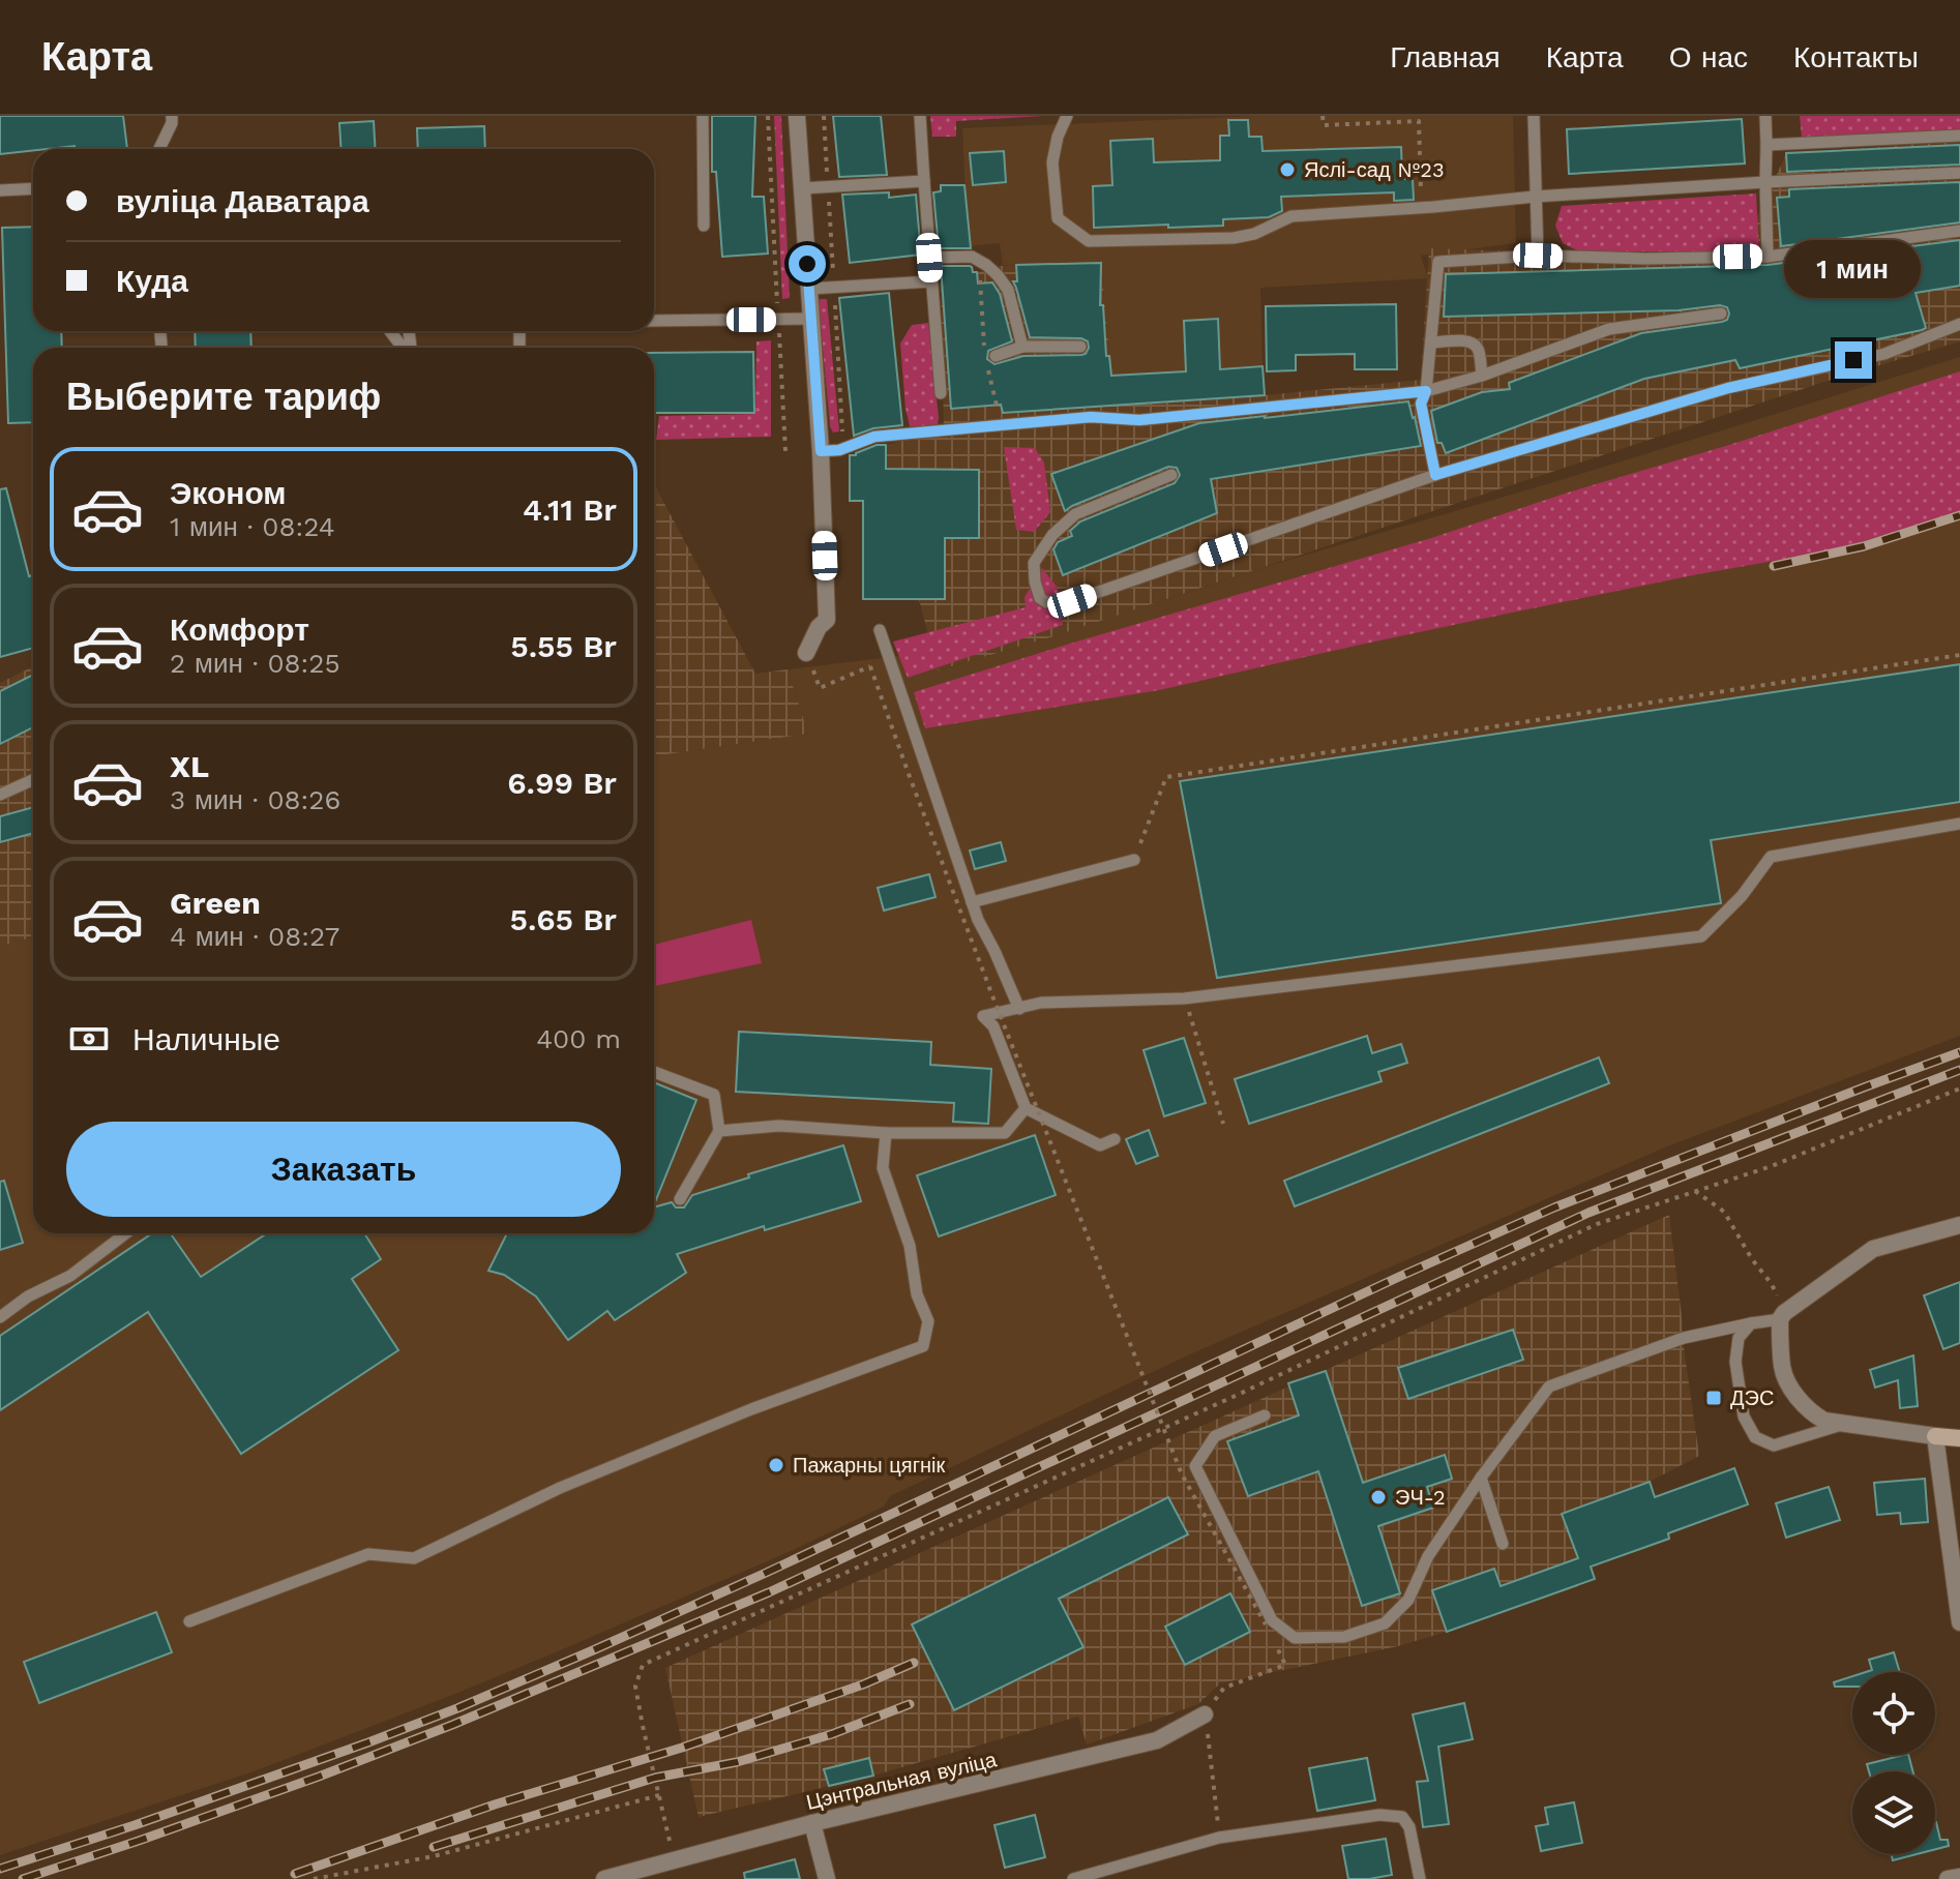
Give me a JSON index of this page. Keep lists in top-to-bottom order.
{
  "streets": {
    "street": ["Цэнтральная вуліца"]
  },
  "places": {
    "other": ["Яслі-сад №23", "Пажарны цягнік", "ЭЧ-2"],
    "transit": ["ДЭС"]
  },
  "page": {
    "header": "Карта",
    "nav": [
      "Главная",
      "Карта",
      "О нас",
      "Контакты"
    ],
    "banner": ["вуліца Даватара", "Куда"],
    "bubble": "1 мин",
    "heading": "Выберите тариф",
    "list": [
      {
        "name": "Эконом",
        "note": "1 мин · 08:24",
        "value": "4.11 Br"
      },
      {
        "name": "Комфорт",
        "note": "2 мин · 08:25",
        "value": "5.55 Br"
      },
      {
        "name": "XL",
        "note": "3 мин · 08:26",
        "value": "6.99 Br"
      },
      {
        "name": "Green",
        "note": "4 мин · 08:27",
        "value": "5.65 Br"
      }
    ],
    "pay": ["Наличные", "400 m"],
    "buttons": "Заказать"
  }
}
